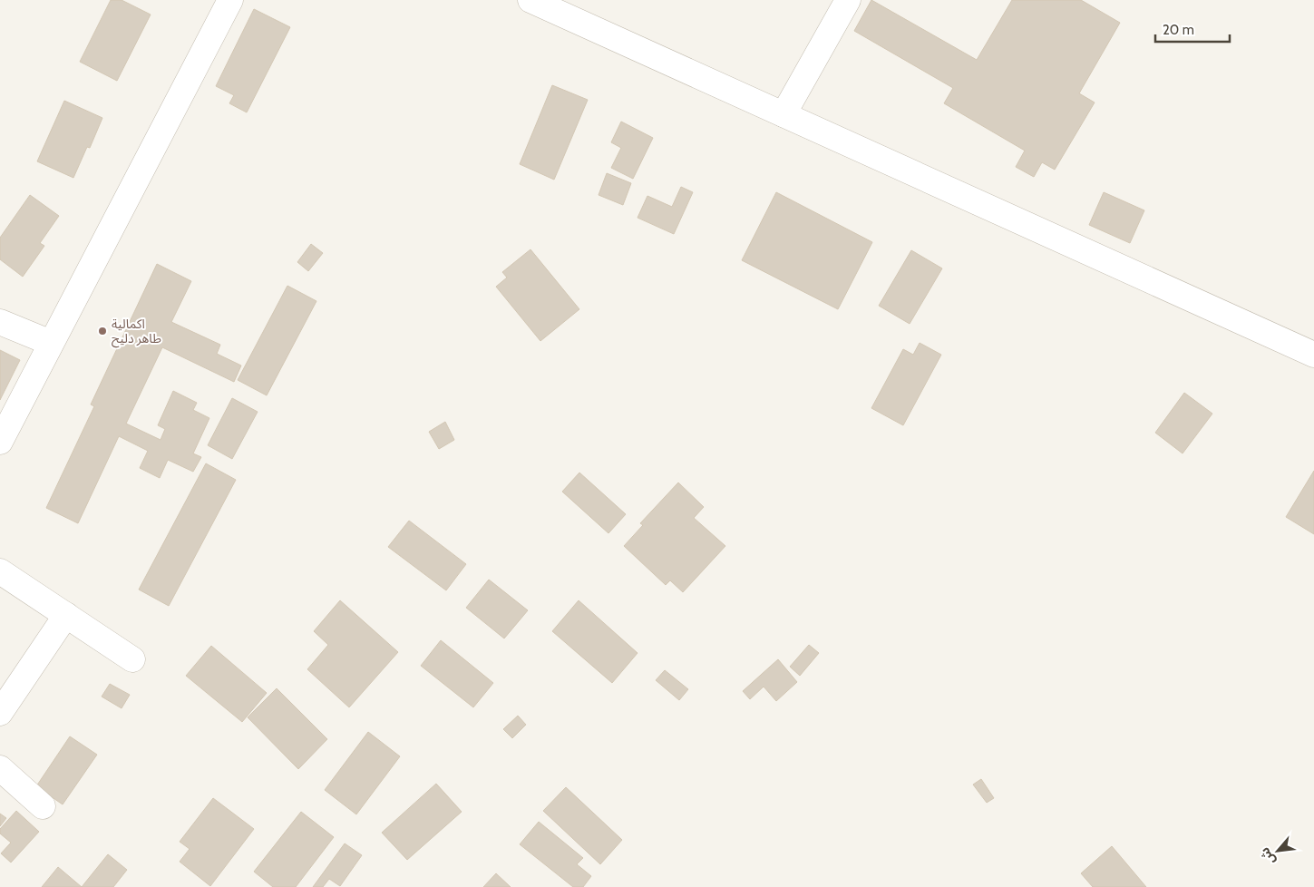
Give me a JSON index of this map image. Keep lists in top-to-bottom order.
{
  "places": ["اكمالية طاهر دليح"],
  "scale_bar": "20 m",
  "north": "bottom left"
}
